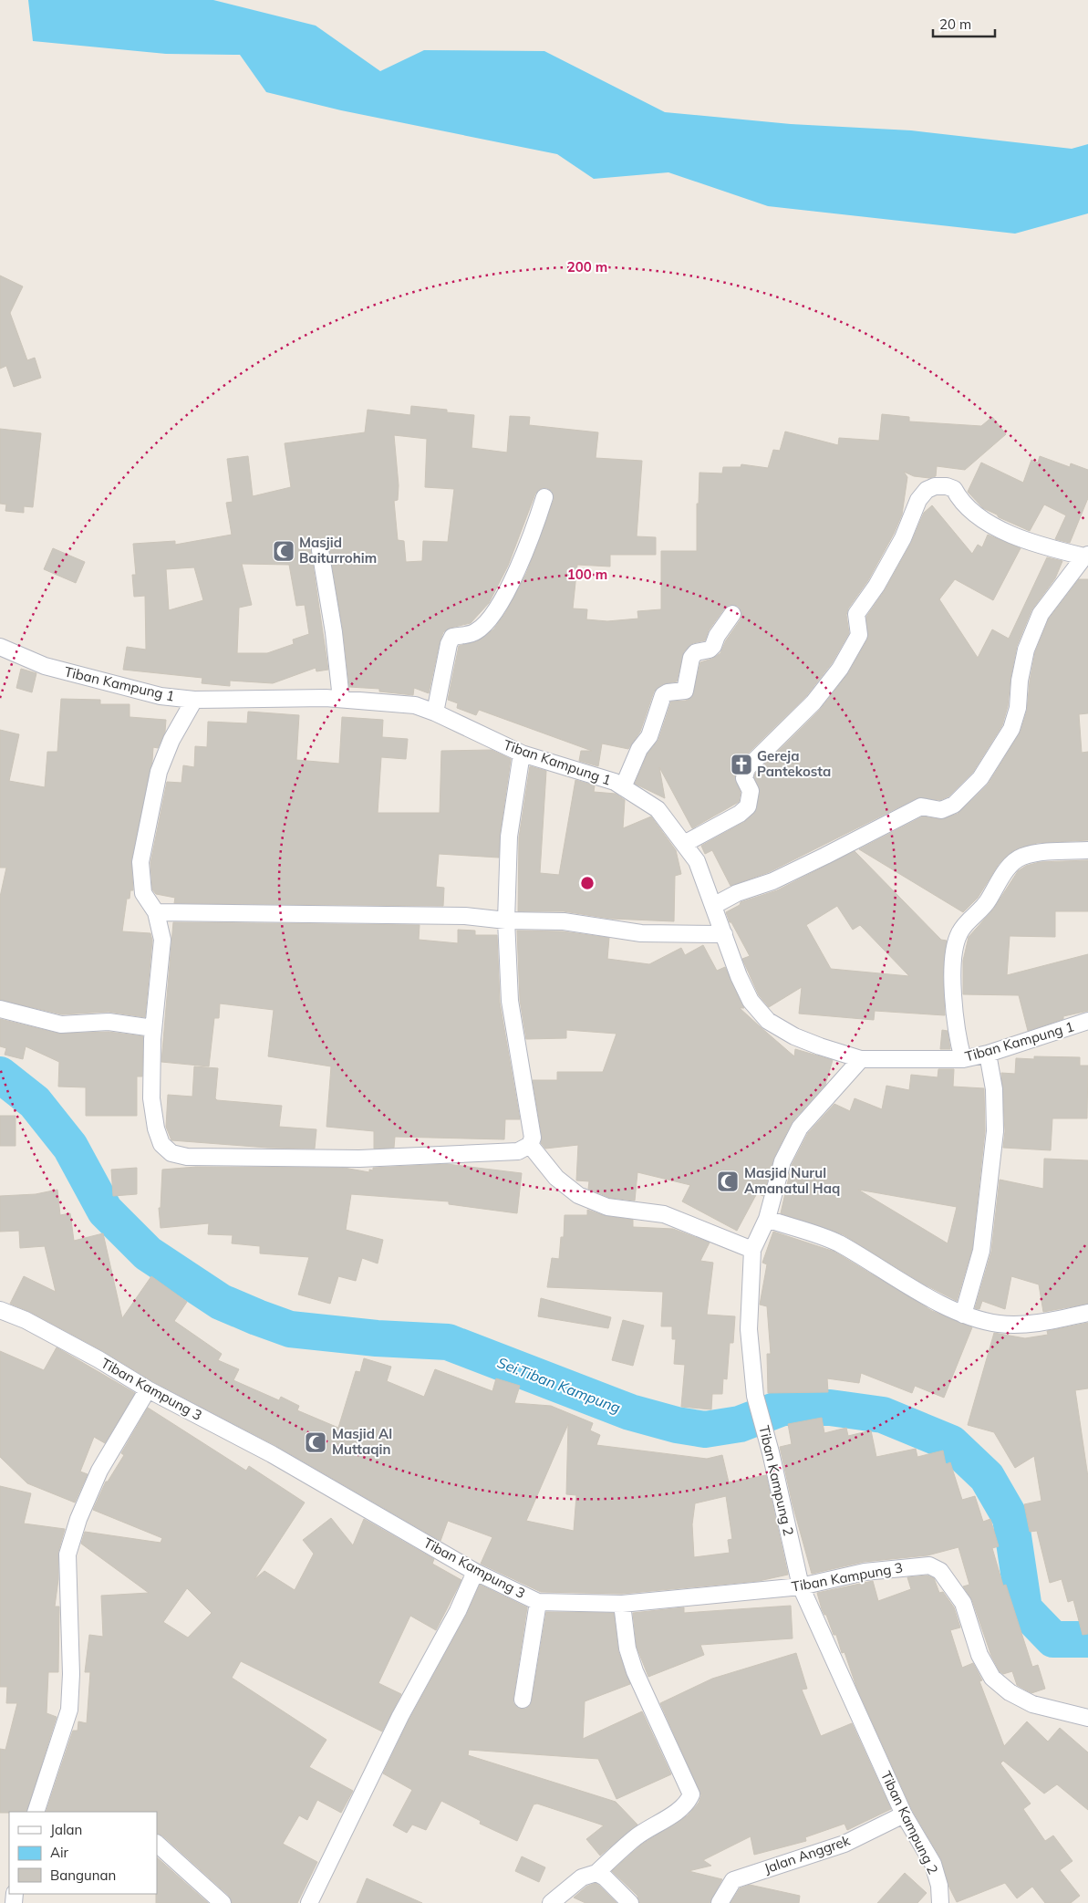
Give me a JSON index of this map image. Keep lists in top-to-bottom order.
{
  "streets": {
    "street": [
      "Tiban Kampung 1",
      "Tiban Kampung 3",
      "Tiban Kampung 2",
      "Jalan Anggrek"
    ]
  },
  "crossings": [
    ["Tiban Kampung 1", "Tiban Kampung 2"],
    ["Tiban Kampung 3", "Tiban Kampung 2"],
    ["Tiban Kampung 2", "Jalan Anggrek"]
  ],
  "water": ["Sei.Tiban Kampung"],
  "places": {
    "mosque": ["Masjid Baiturrohim", "Masjid Nurul Amanatul Haq", "Masjid Al Muttaqin"],
    "church": ["Gereja Pantekosta"]
  },
  "legend": ["Jalan", "Air", "Bangunan"],
  "scale_bar": "20 m",
  "rings": ["200 m", "100 m"]
}
